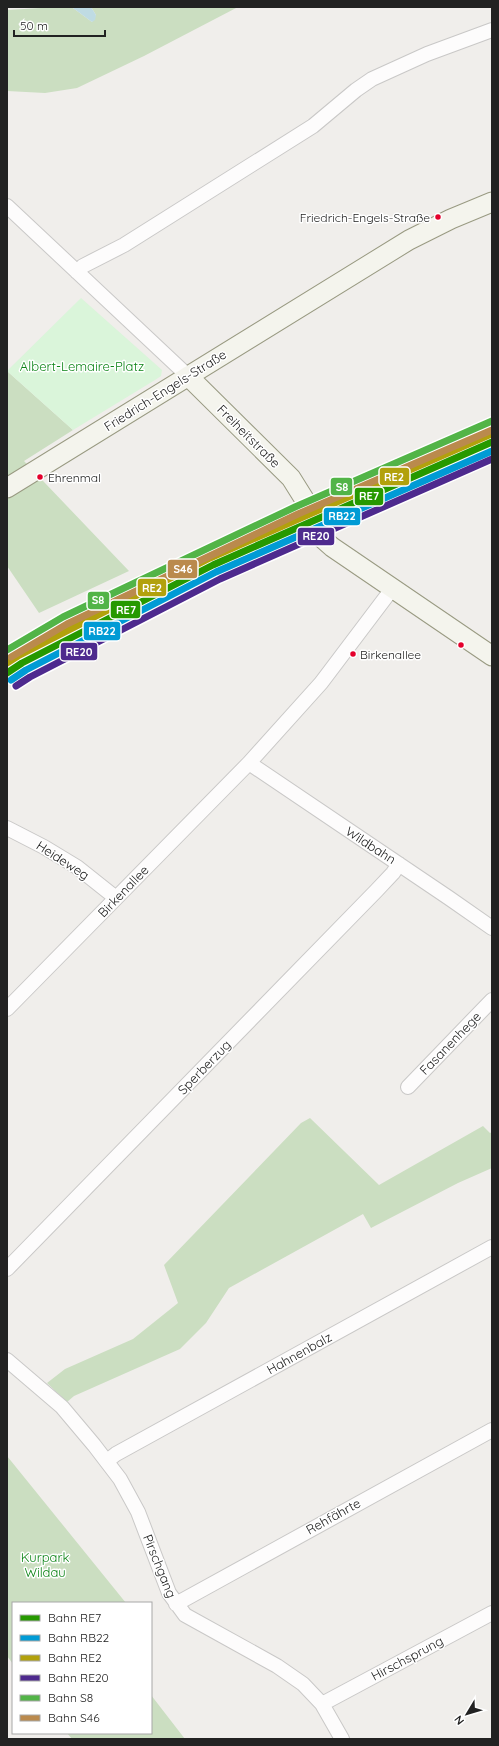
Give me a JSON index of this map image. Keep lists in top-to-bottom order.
{
  "streets": {
    "main road": ["Friedrich-Engels-Straße", "Freiheitstraße"],
    "street": [
      "Wildbahn",
      "Heideweg",
      "Birkenallee",
      "Fasanenhege",
      "Sperberzug",
      "Hahnenbalz",
      "Rehfährte",
      "Pirschgang",
      "Hirschsprung"
    ]
  },
  "crossings": [
    ["Friedrich-Engels-Straße", "Freiheitstraße"],
    ["Freiheitstraße", "Birkenallee"],
    ["Wildbahn", "Birkenallee"],
    ["Wildbahn", "Sperberzug"],
    ["Heideweg", "Birkenallee"],
    ["Hahnenbalz", "Pirschgang"],
    ["Rehfährte", "Pirschgang"],
    ["Pirschgang", "Hirschsprung"]
  ],
  "parks": ["Albert-Lemaire-Platz", "Kurpark Wildau"],
  "places": ["Friedrich-Engels-Straße", "Ehrenmal", "Birkenallee"],
  "lines": [
    "rail line S8",
    "rail line S46",
    "rail line RE2",
    "rail line RE7",
    "rail line RB22",
    "rail line RE20"
  ],
  "legend": [
    "Bahn RE7",
    "Bahn RB22",
    "Bahn RE2",
    "Bahn RE20",
    "Bahn S8",
    "Bahn S46"
  ],
  "scale_bar": "50 m",
  "north": "bottom left"
}
